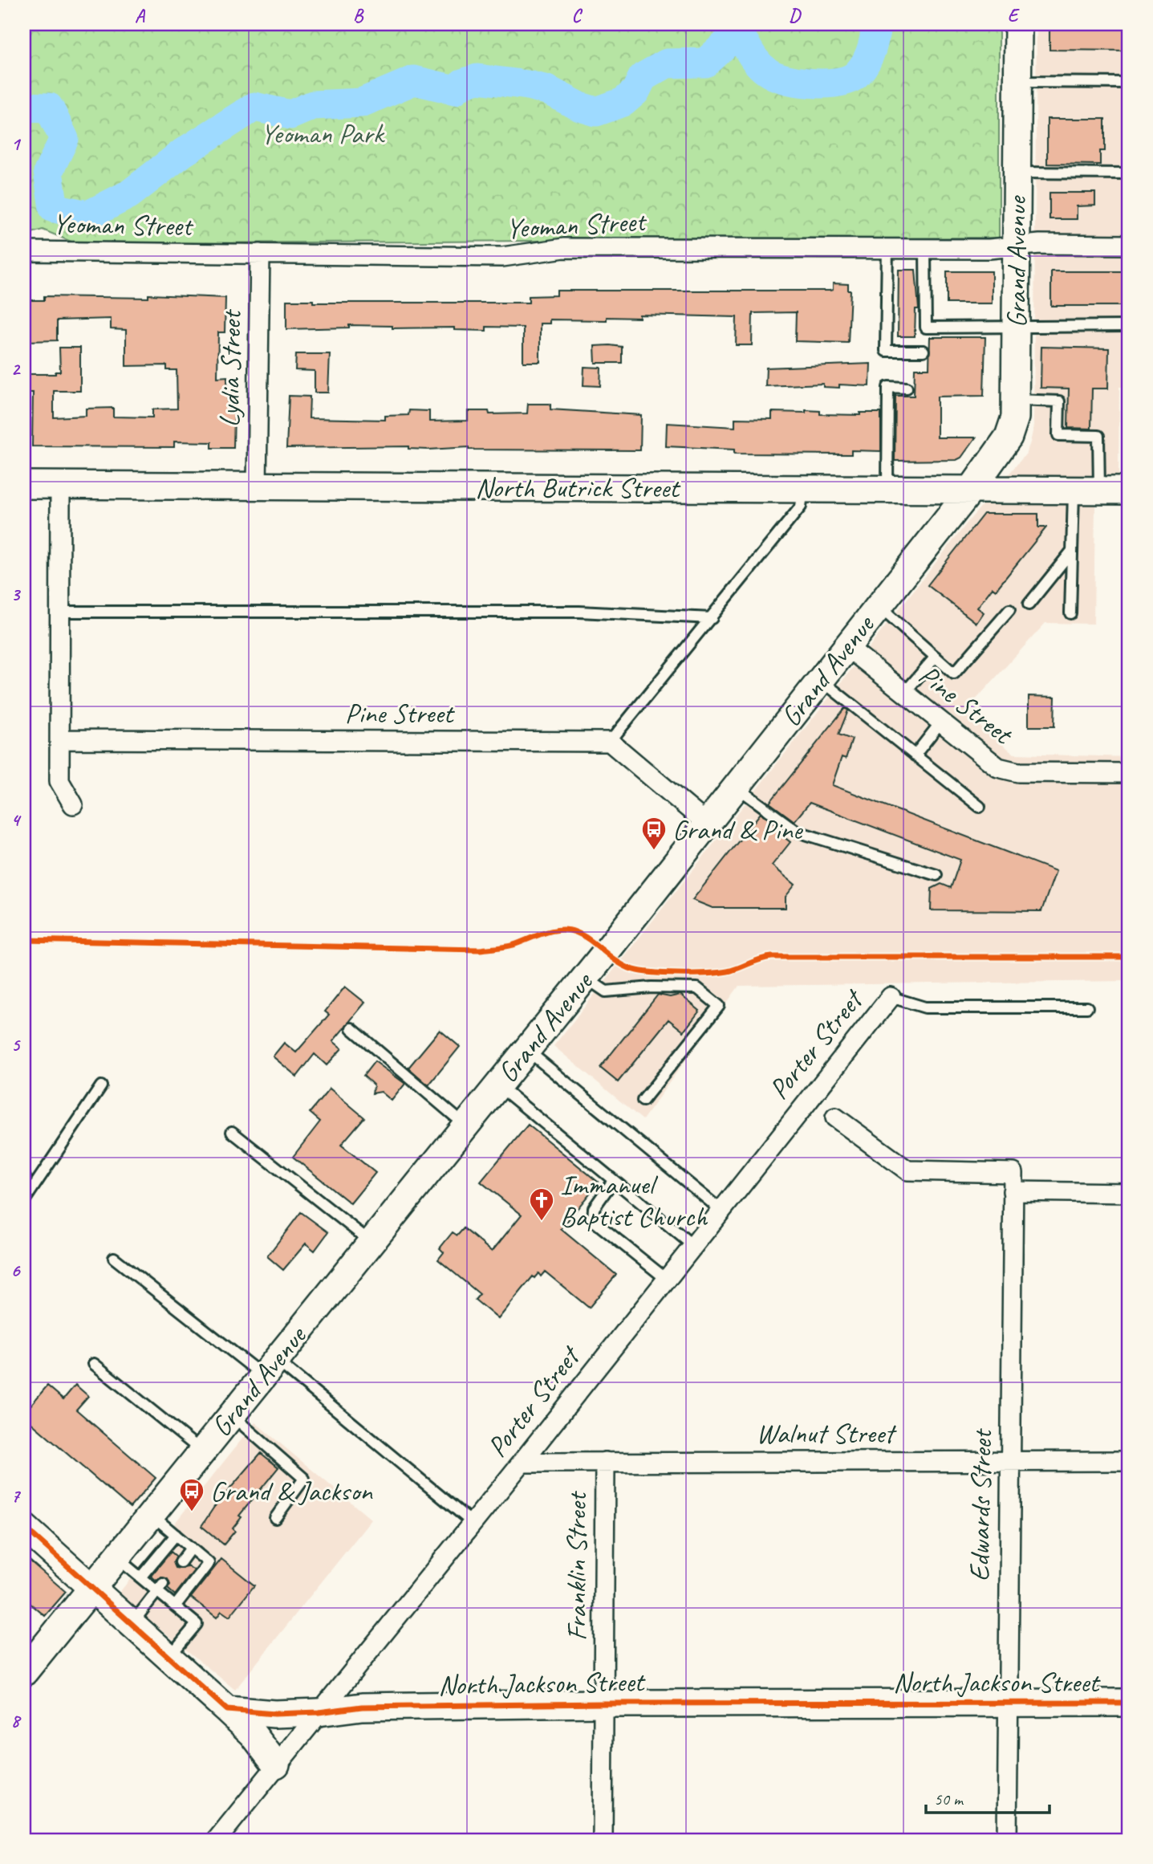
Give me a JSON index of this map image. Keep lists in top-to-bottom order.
{
  "streets": {
    "street": [
      "Yeoman Street",
      "Grand Avenue",
      "Lydia Street",
      "North Butrick Street",
      "Pine Street",
      "Porter Street",
      "Walnut Street",
      "Edwards Street",
      "Franklin Street",
      "North Jackson Street"
    ]
  },
  "crossings": [
    ["Yeoman Street", "Grand Avenue"],
    ["Yeoman Street", "Lydia Street"],
    ["Grand Avenue", "North Butrick Street"],
    ["Grand Avenue", "Pine Street"],
    ["Lydia Street", "North Butrick Street"],
    ["Porter Street", "Walnut Street"],
    ["Porter Street", "North Jackson Street"],
    ["Walnut Street", "Edwards Street"],
    ["Walnut Street", "Franklin Street"],
    ["Edwards Street", "North Jackson Street"],
    ["Franklin Street", "North Jackson Street"]
  ],
  "parks": ["Yeoman Park"],
  "places": {
    "bus stop": ["Grand & Pine", "Grand & Jackson"],
    "church": ["Immanuel Baptist Church"]
  },
  "scale_bar": "50 m",
  "grid": {
    "columns": [
      "A",
      "B",
      "C",
      "D",
      "E"
    ],
    "rows": [
      "1",
      "2",
      "3",
      "4",
      "5",
      "6",
      "7",
      "8"
    ]
  }
}
